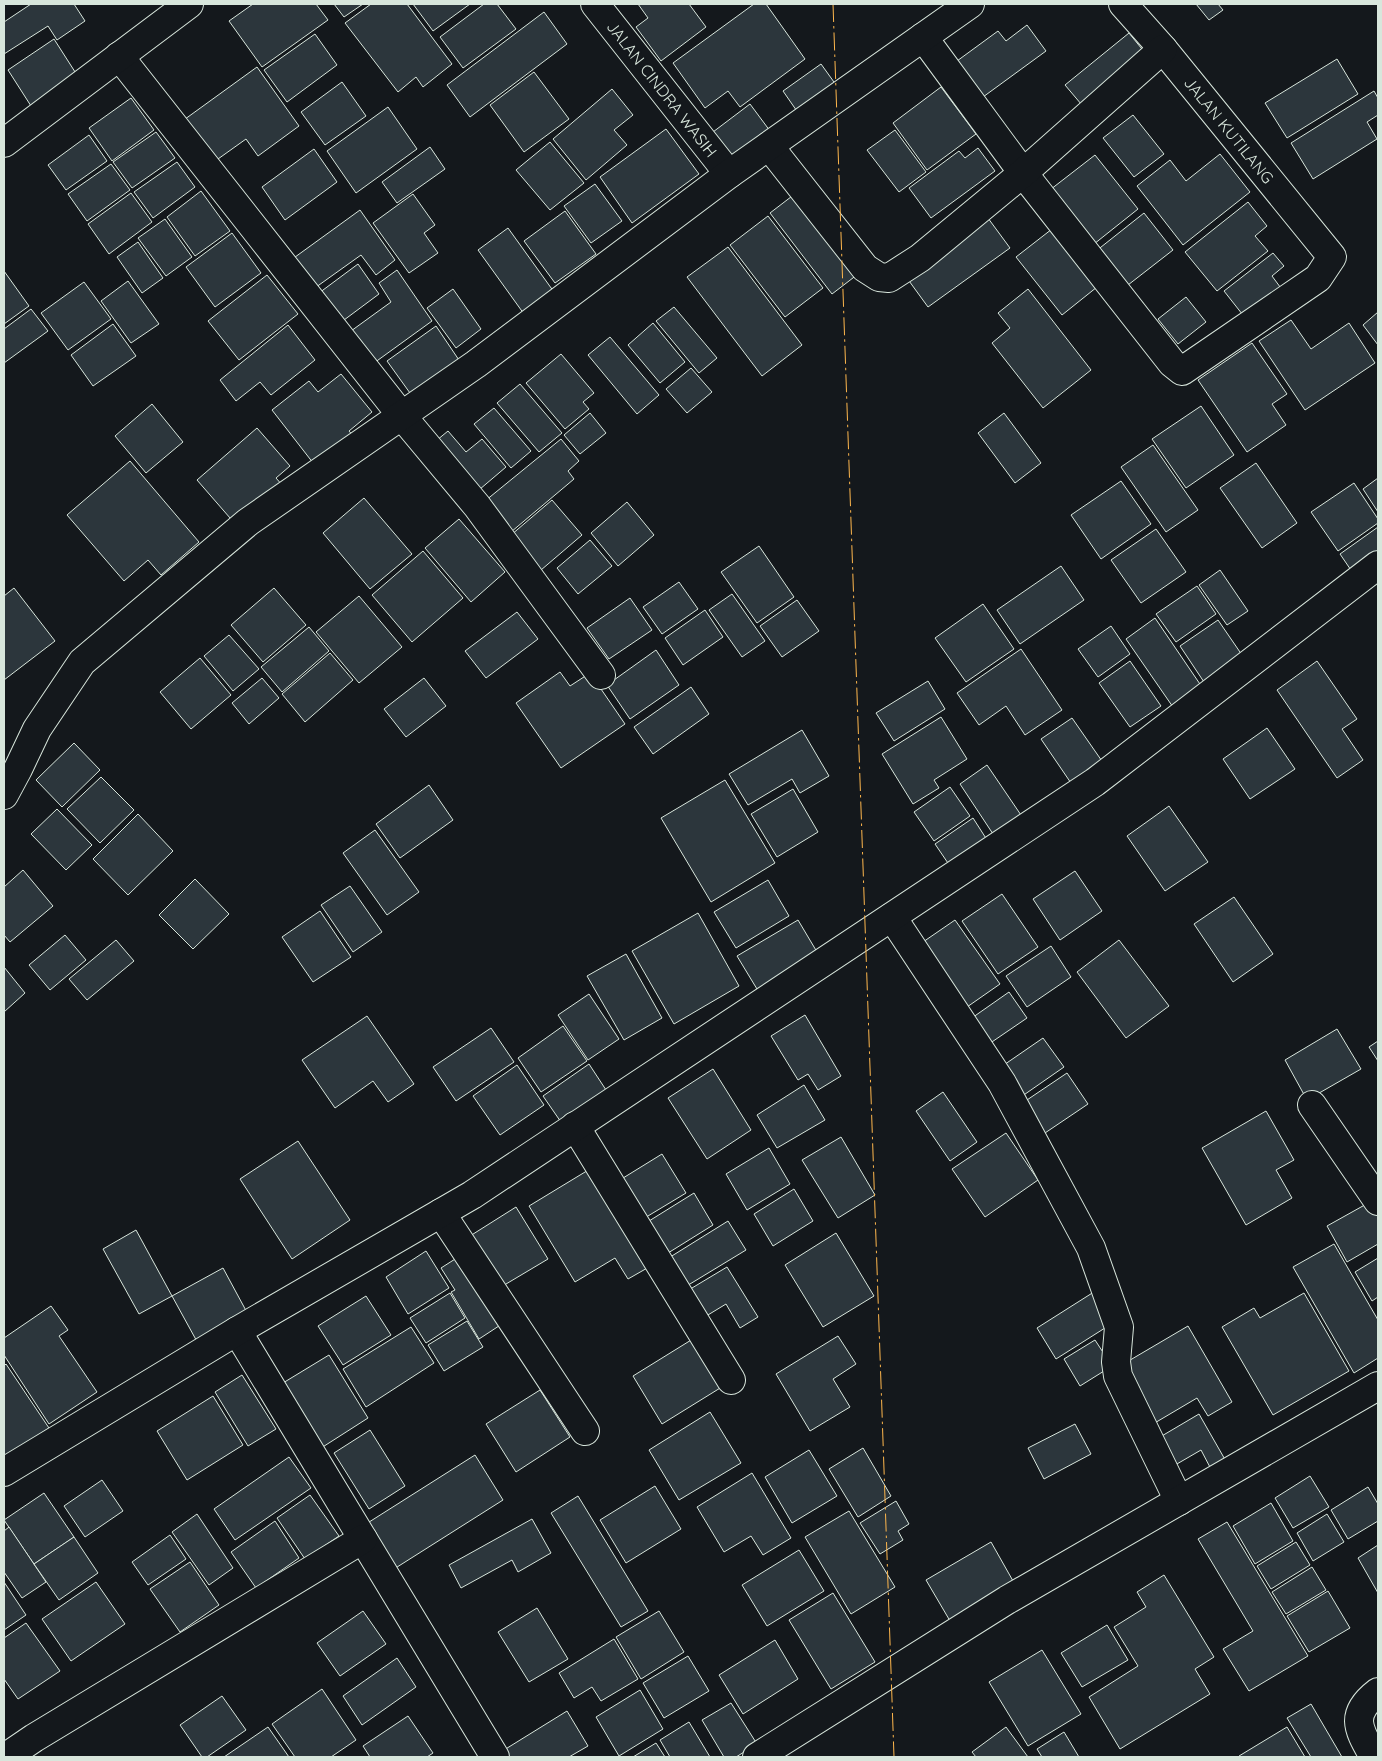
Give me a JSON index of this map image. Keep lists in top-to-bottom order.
{
  "streets": {
    "street": ["JALAN CINDRA WASIH", "JALAN KUTILANG"]
  }
}
